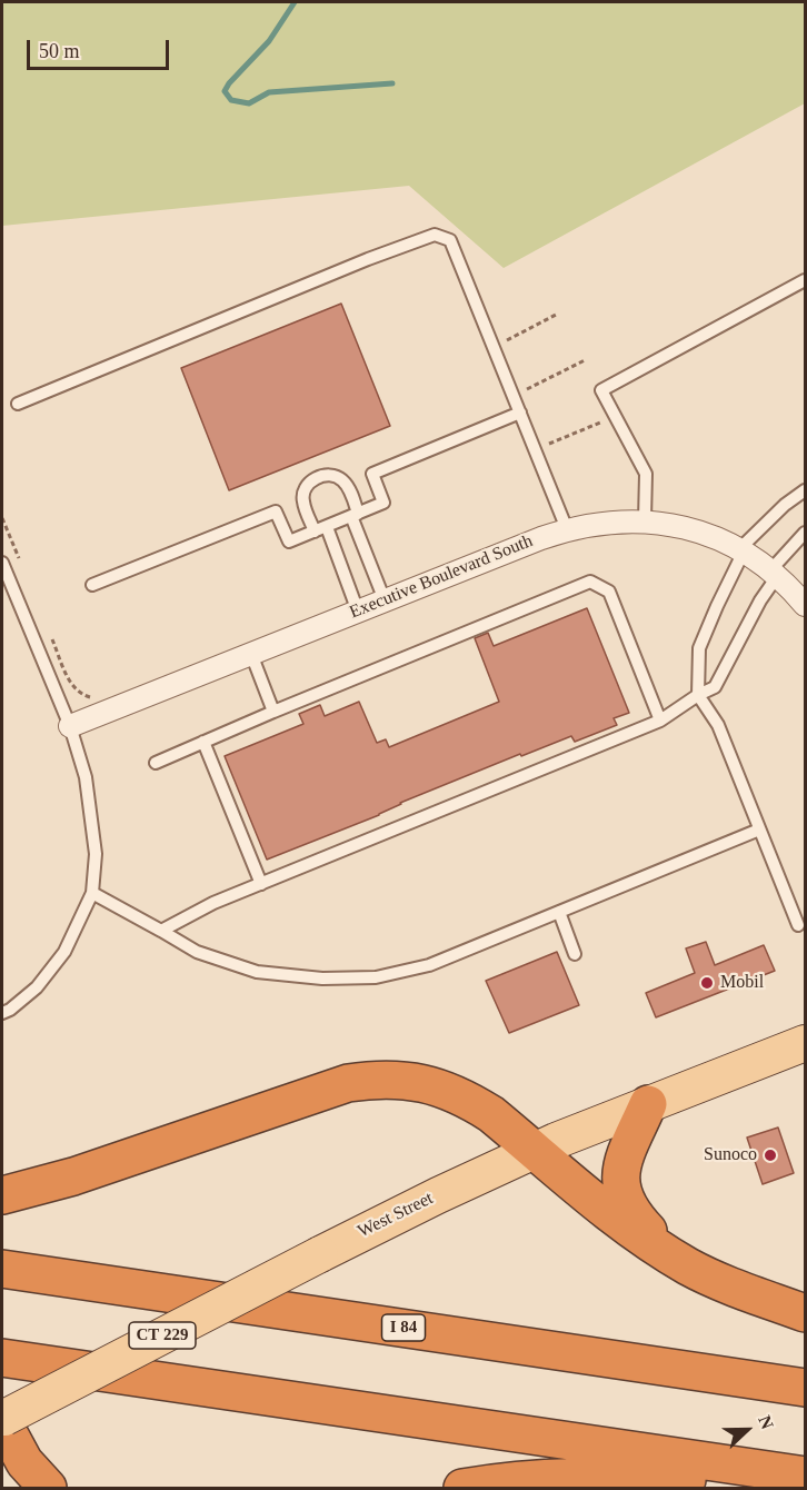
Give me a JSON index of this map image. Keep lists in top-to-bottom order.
{
  "streets": {
    "highway": ["I 84"],
    "main road": ["West Street", "CT 229"],
    "street": ["Executive Boulevard South"]
  },
  "places": ["Mobil", "Sunoco"],
  "scale_bar": "50 m",
  "north": "right"
}
